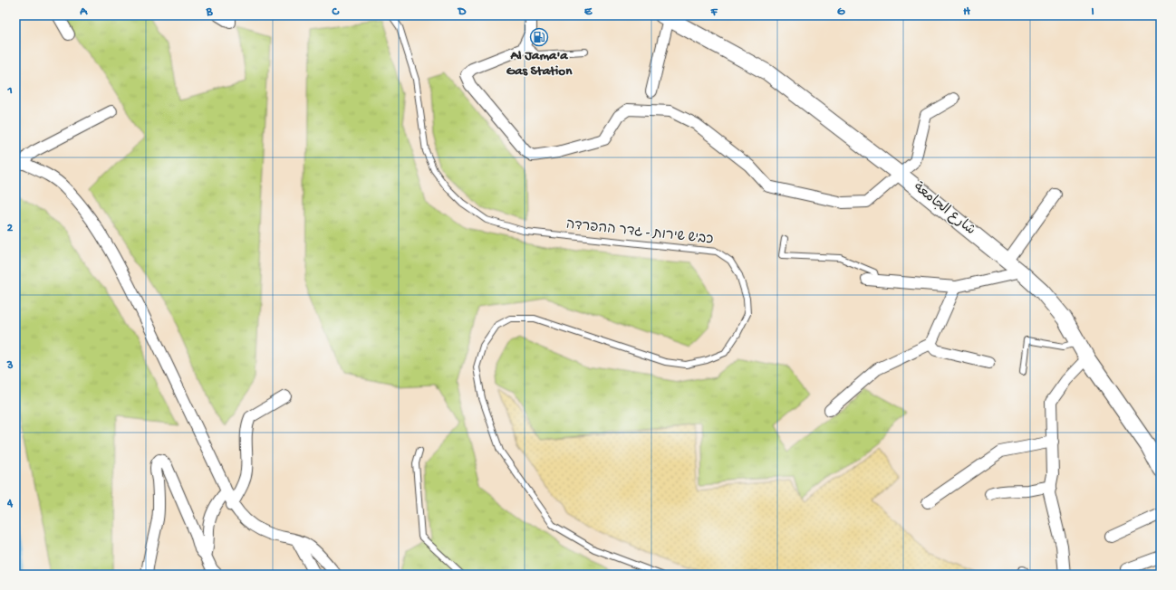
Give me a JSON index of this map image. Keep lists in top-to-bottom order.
{
  "streets": {
    "main road": ["شارع الجامعة"],
    "lane": ["כביש שירות - גדר ההפרדה"]
  },
  "places": {
    "fuel station": ["Al Jama'a Gas Station"]
  },
  "grid": {
    "columns": [
      "A",
      "B",
      "C",
      "D",
      "E",
      "F",
      "G",
      "H",
      "I"
    ],
    "rows": [
      "1",
      "2",
      "3",
      "4"
    ]
  }
}
